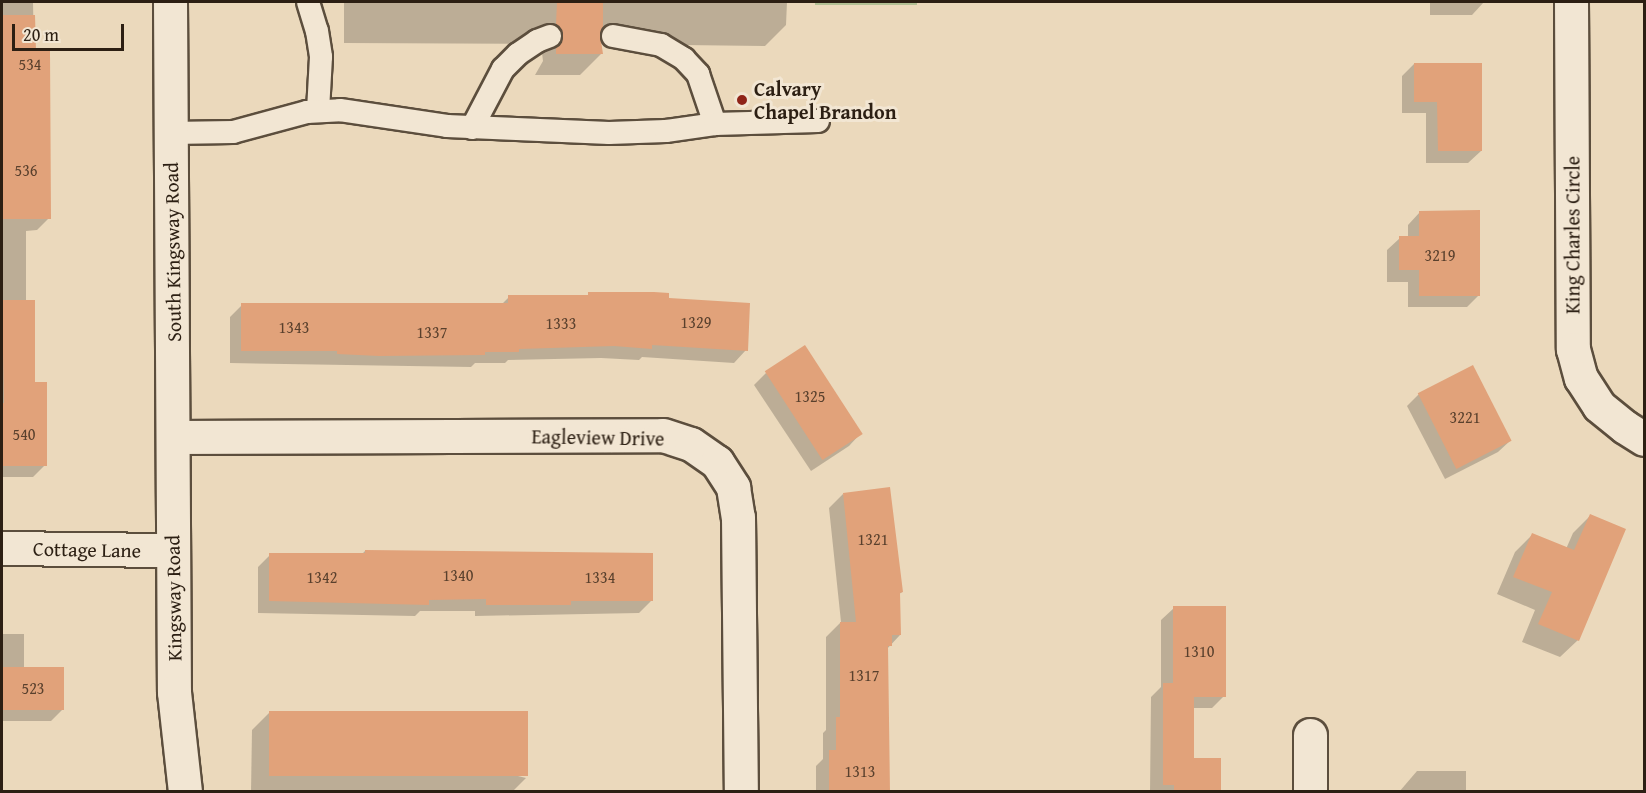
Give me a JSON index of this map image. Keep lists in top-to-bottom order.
{
  "streets": {
    "street": [
      "King Charles Circle",
      "South Kingsway Road",
      "Eagleview Drive",
      "Cottage Lane",
      "Kingsway Road"
    ]
  },
  "crossings": [
    ["South Kingsway Road", "Eagleview Drive"],
    ["South Kingsway Road", "Kingsway Road"],
    ["Cottage Lane", "Kingsway Road"]
  ],
  "places": ["Calvary Chapel Brandon"],
  "house_numbers": [
    "534",
    "536",
    "3219",
    "1329",
    "1333",
    "1343",
    "1337",
    "1325",
    "3221",
    "540",
    "1321",
    "1340",
    "1342",
    "1334",
    "1310",
    "1317",
    "523",
    "1313"
  ],
  "scale_bar": "20 m"
}
